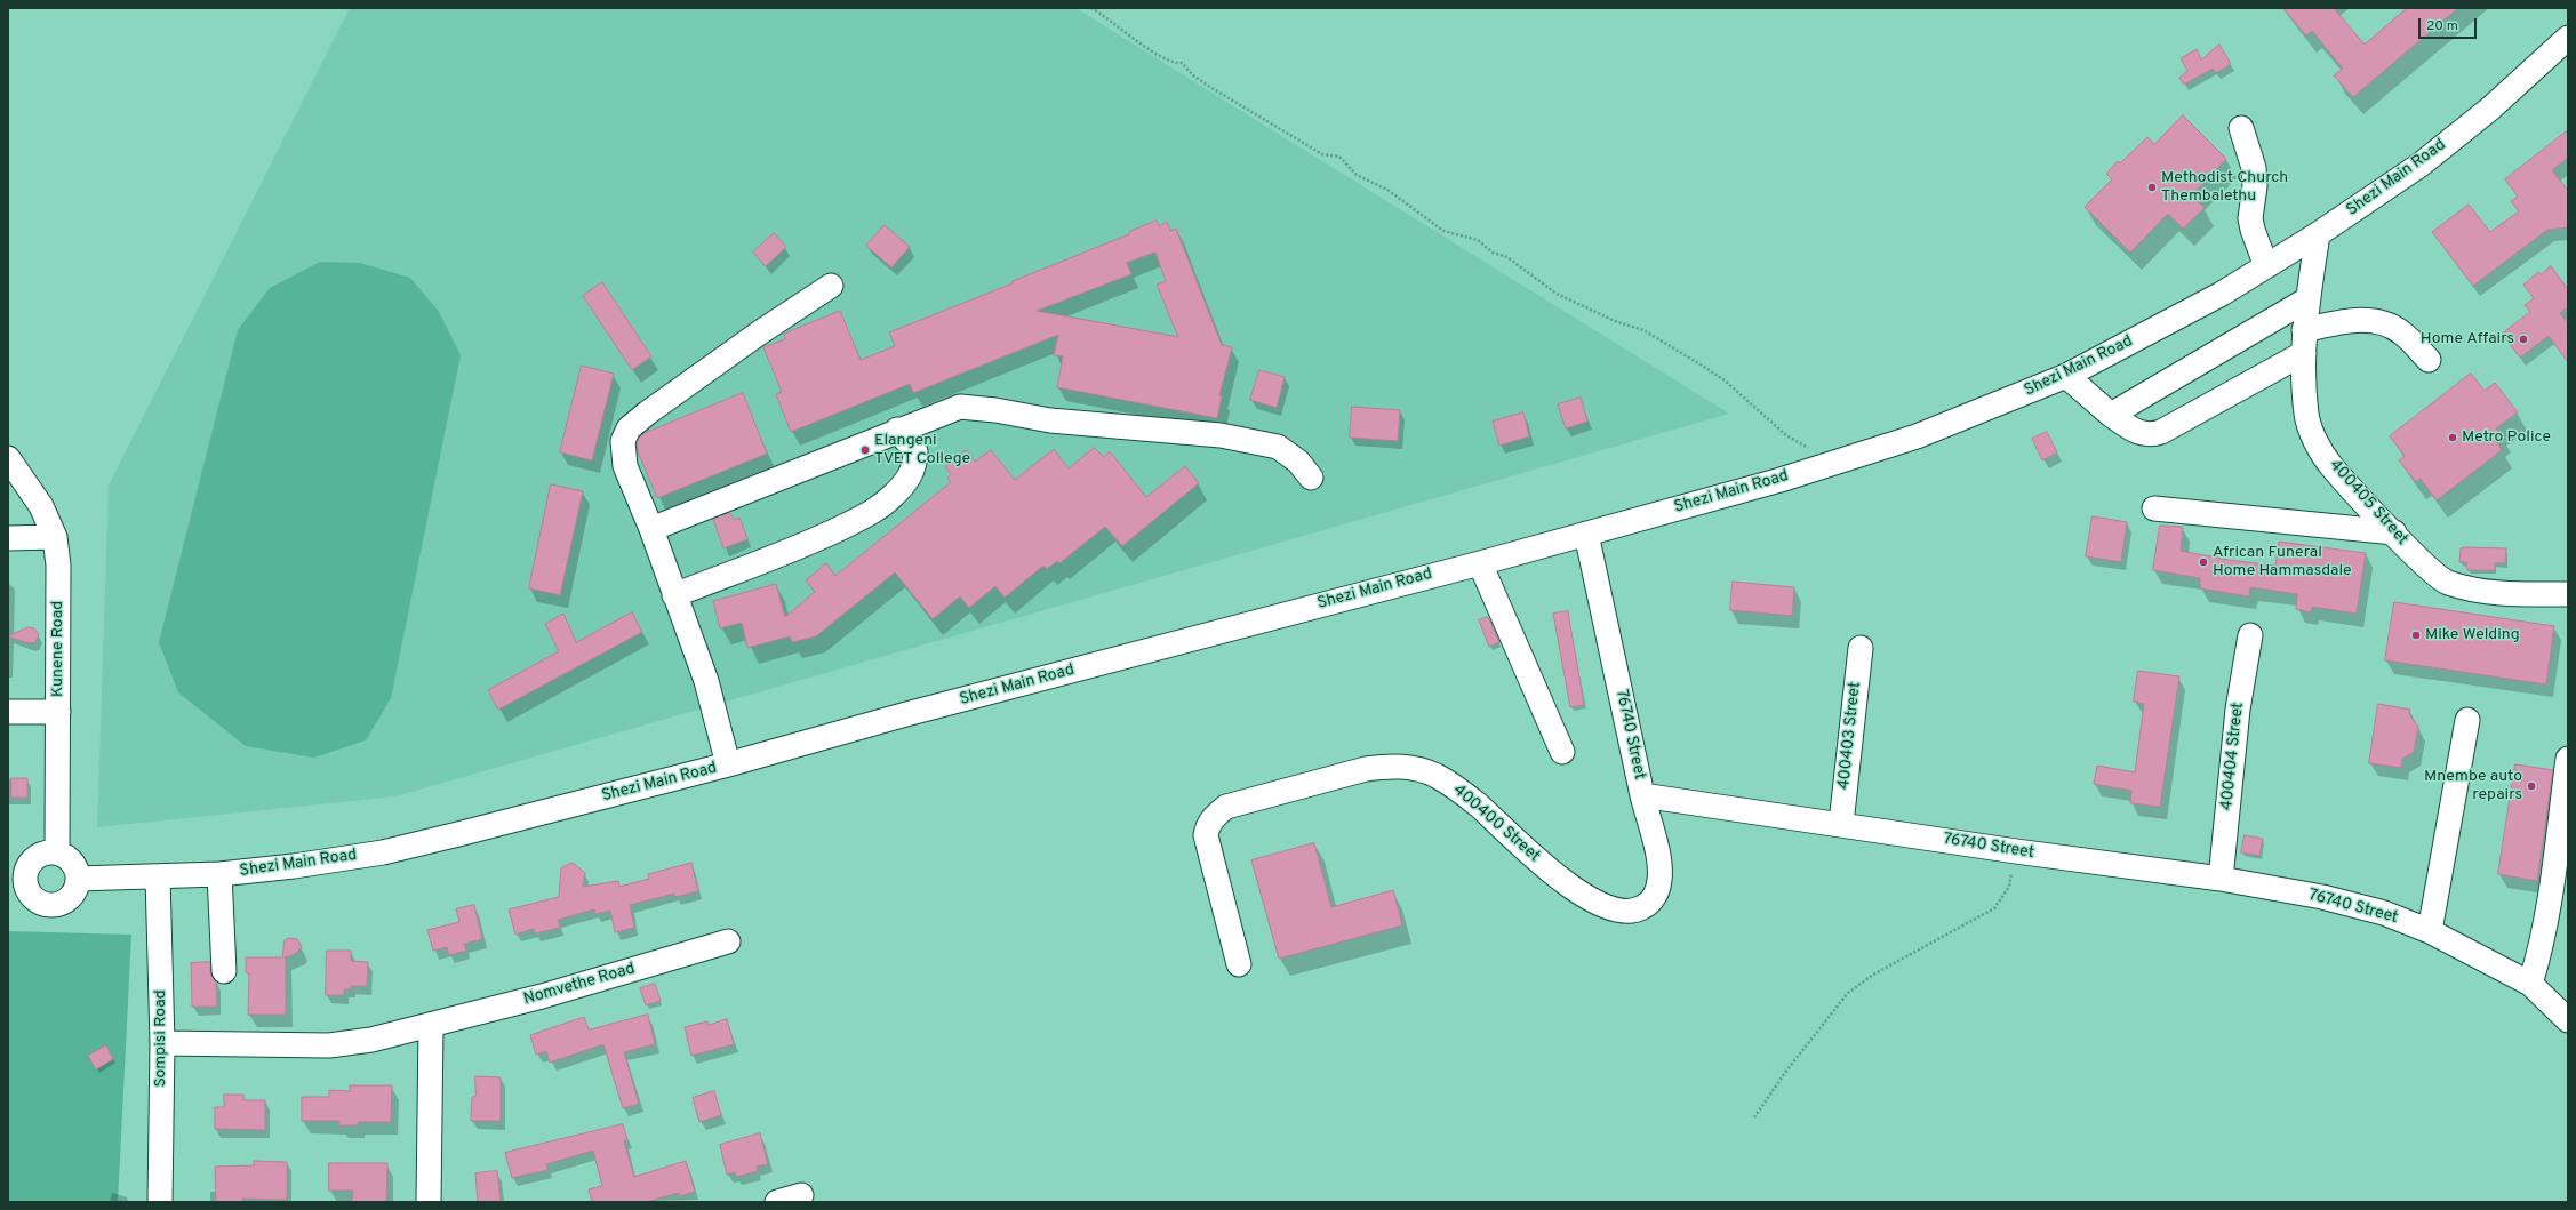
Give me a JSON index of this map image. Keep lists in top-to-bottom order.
{
  "streets": {
    "street": [
      "Shezi Main Road",
      "400405 Street",
      "Kunene Road",
      "76740 Street",
      "400403 Street",
      "400404 Street",
      "400400 Street",
      "Nomvethe Road",
      "Sompisi Road"
    ]
  },
  "crossings": [
    ["Shezi Main Road", "400405 Street"],
    ["Shezi Main Road", "Kunene Road"],
    ["Shezi Main Road", "76740 Street"],
    ["Shezi Main Road", "Sompisi Road"],
    ["76740 Street", "400403 Street"],
    ["76740 Street", "400404 Street"],
    ["76740 Street", "400400 Street"],
    ["Nomvethe Road", "Sompisi Road"]
  ],
  "places": [
    "Methodist Church Thembalethu",
    "Home Affairs",
    "Metro Police",
    "Elangeni TVET College",
    "African Funeral Home Hammasdale",
    "Mike Welding",
    "Mnembe auto repairs"
  ],
  "scale_bar": "20 m"
}
